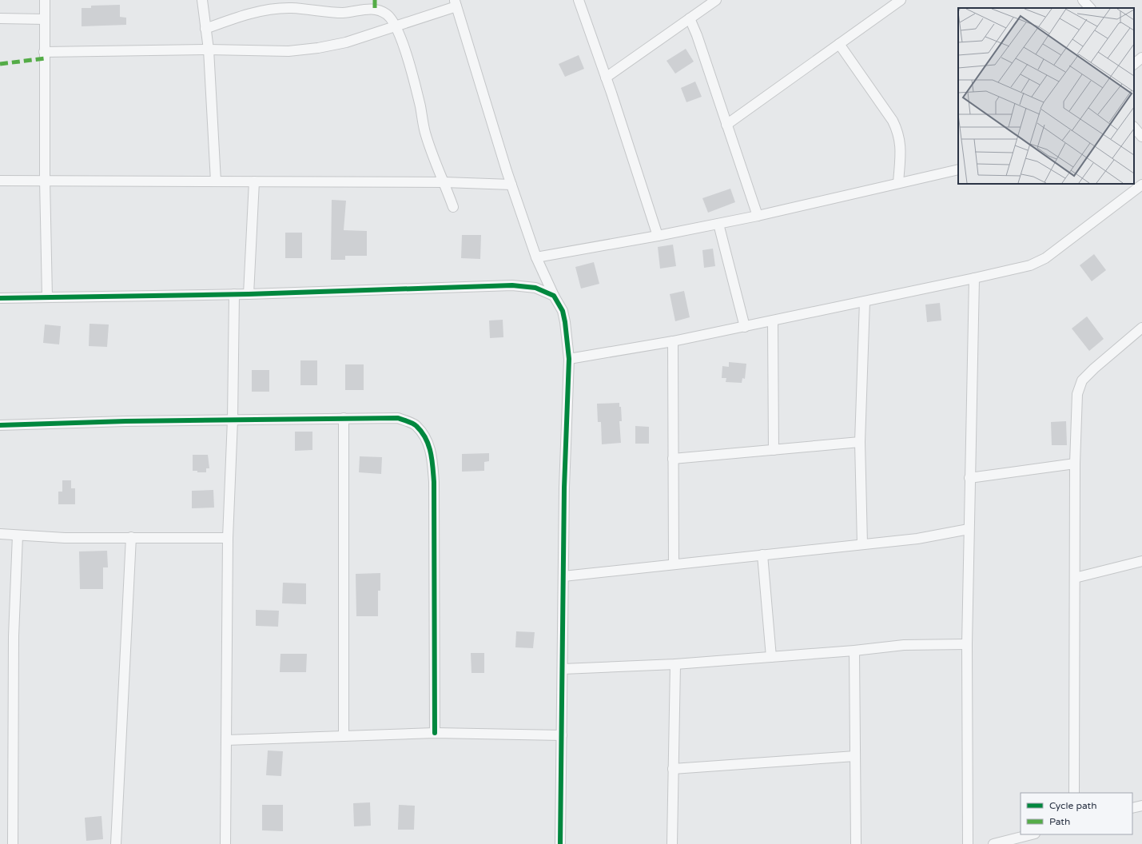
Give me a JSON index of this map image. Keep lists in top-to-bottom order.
{
  "legend": ["Cycle path", "Path"]
}
